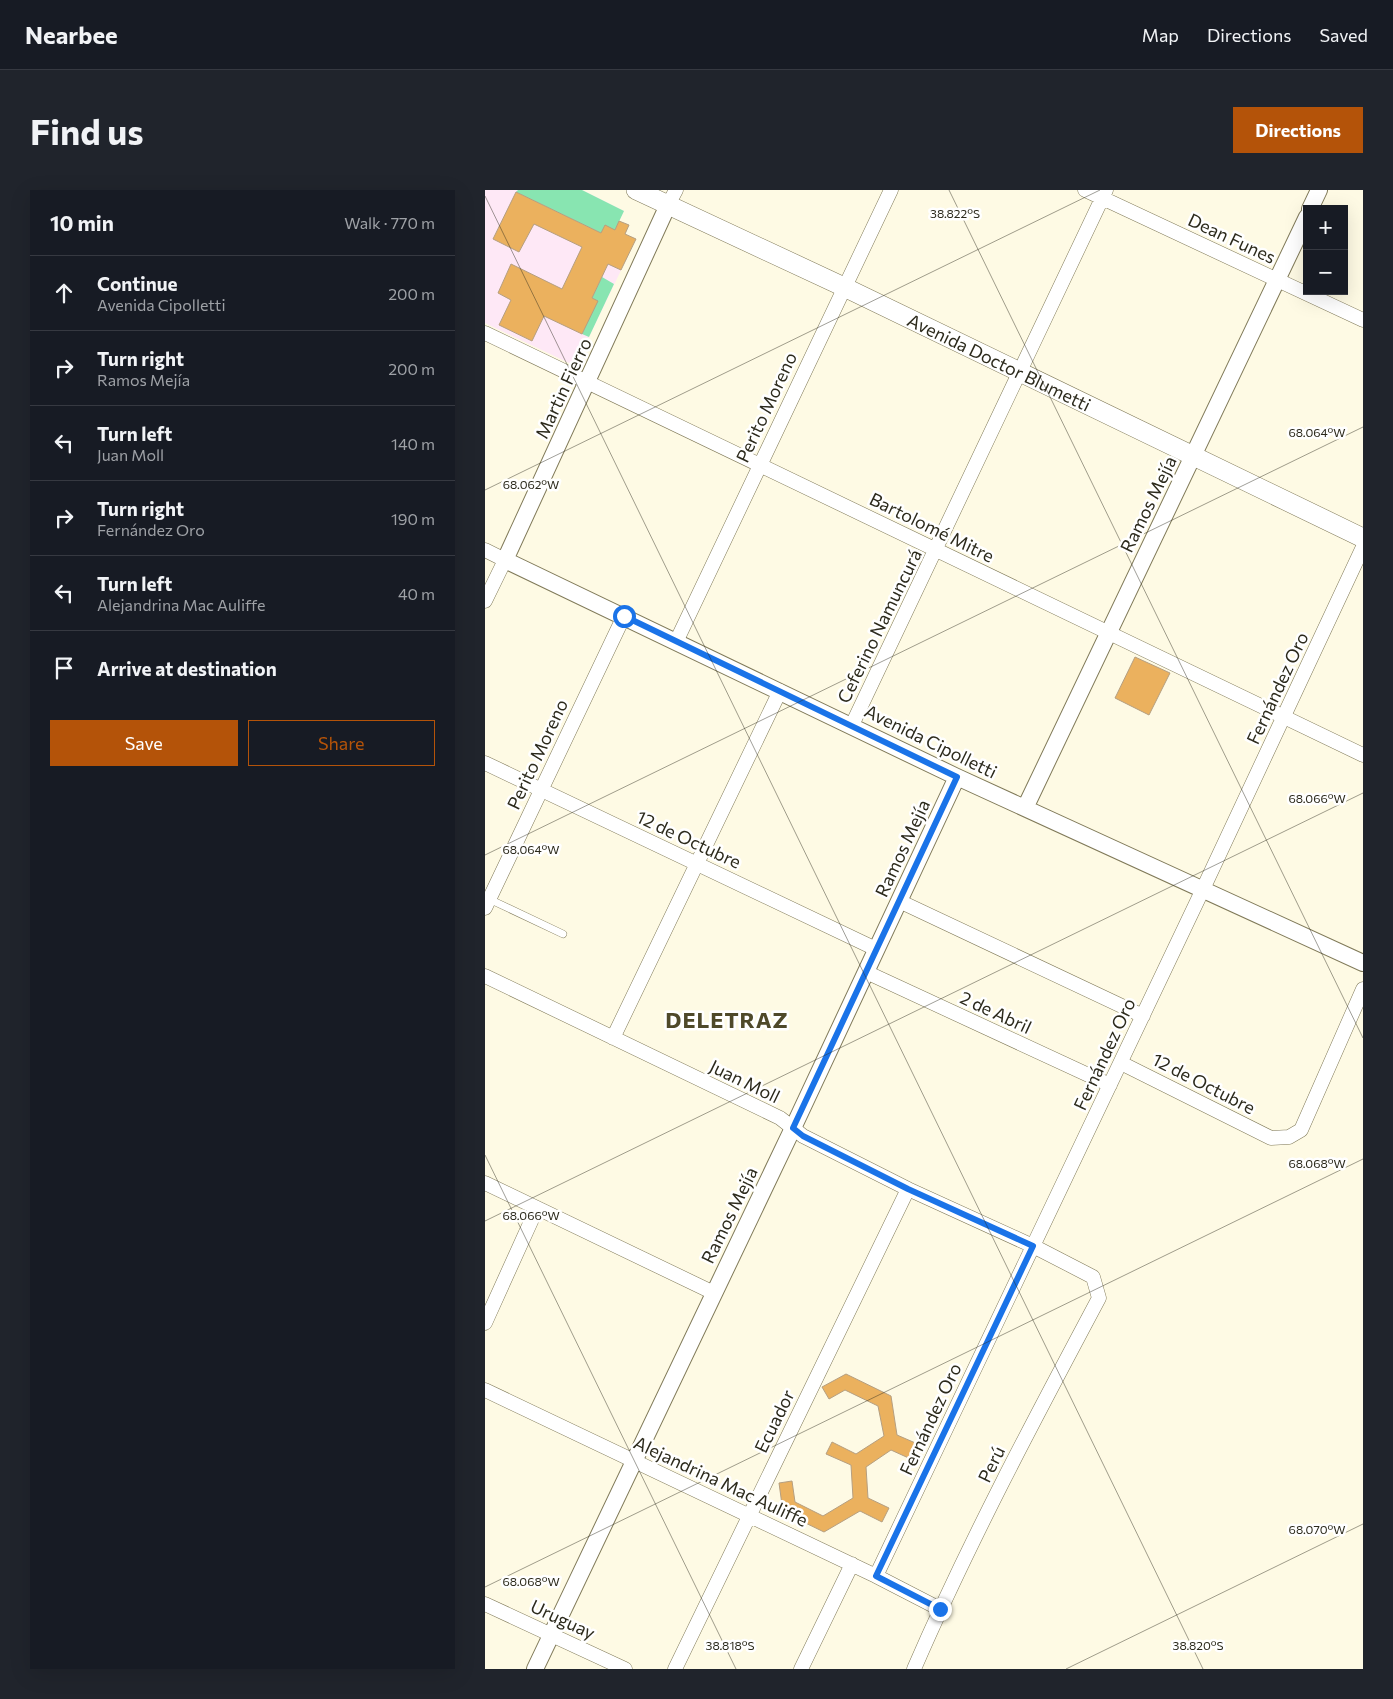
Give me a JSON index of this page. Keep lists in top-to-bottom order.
{
  "streets": {
    "main road": ["Avenida Doctor Blumetti"],
    "street": [
      "Dean Funes",
      "Martin Fierro",
      "Perito Moreno",
      "Ramos Mejía",
      "Bartolomé Mitre",
      "Ceferino Namuncurá",
      "Fernández Oro",
      "Avenida Cipolletti",
      "12 de Octubre",
      "2 de Abril",
      "Juan Moll",
      "Ecuador",
      "Perú",
      "Alejandrina Mac Auliffe",
      "Uruguay"
    ]
  },
  "crossings": [
    ["Dean Funes", "Ramos Mejía"],
    ["Dean Funes", "Ceferino Namuncurá"],
    ["Avenida Doctor Blumetti", "Martin Fierro"],
    ["Avenida Doctor Blumetti", "Perito Moreno"],
    ["Avenida Doctor Blumetti", "Ramos Mejía"],
    ["Avenida Doctor Blumetti", "Ceferino Namuncurá"],
    ["Martin Fierro", "Bartolomé Mitre"],
    ["Martin Fierro", "Avenida Cipolletti"],
    ["Perito Moreno", "Bartolomé Mitre"],
    ["Perito Moreno", "Avenida Cipolletti"],
    ["Perito Moreno", "12 de Octubre"],
    ["Ramos Mejía", "Bartolomé Mitre"],
    ["Ramos Mejía", "Avenida Cipolletti"],
    ["Ramos Mejía", "12 de Octubre"],
    ["Ramos Mejía", "2 de Abril"],
    ["Ramos Mejía", "Juan Moll"],
    ["Ramos Mejía", "Alejandrina Mac Auliffe"],
    ["Ramos Mejía", "Uruguay"],
    ["Bartolomé Mitre", "Ceferino Namuncurá"],
    ["Bartolomé Mitre", "Fernández Oro"],
    ["Ceferino Namuncurá", "Avenida Cipolletti"],
    ["Fernández Oro", "Avenida Cipolletti"],
    ["Fernández Oro", "12 de Octubre"],
    ["Fernández Oro", "2 de Abril"],
    ["Fernández Oro", "Juan Moll"],
    ["Fernández Oro", "Alejandrina Mac Auliffe"],
    ["Juan Moll", "Ecuador"],
    ["Juan Moll", "Perú"],
    ["Ecuador", "Alejandrina Mac Auliffe"],
    ["Perú", "Alejandrina Mac Auliffe"]
  ],
  "districts": ["DELETRAZ"],
  "page": {
    "header": "Nearbee",
    "nav": ["Map", "Directions", "Saved"],
    "buttons": [
      "Directions",
      ["Save", "Share"]
    ],
    "title": "Find us",
    "heading": ["10 min", "Walk · 770 m"],
    "map_buttons": ["+", "−"],
    "list": [
      ["Continue", "Avenida Cipolletti", "200 m"],
      ["Turn right", "Ramos Mejía", "200 m"],
      ["Turn left", "Juan Moll", "140 m"],
      ["Turn right", "Fernández Oro", "190 m"],
      ["Turn left", "Alejandrina Mac Auliffe", "40 m"],
      "Arrive at destination"
    ]
  },
  "coordinates": [
    "38.822°S",
    "68.064°W",
    "68.062°W",
    "68.066°W",
    "68.068°W",
    "68.070°W",
    "38.818°S",
    "38.820°S"
  ]
}
